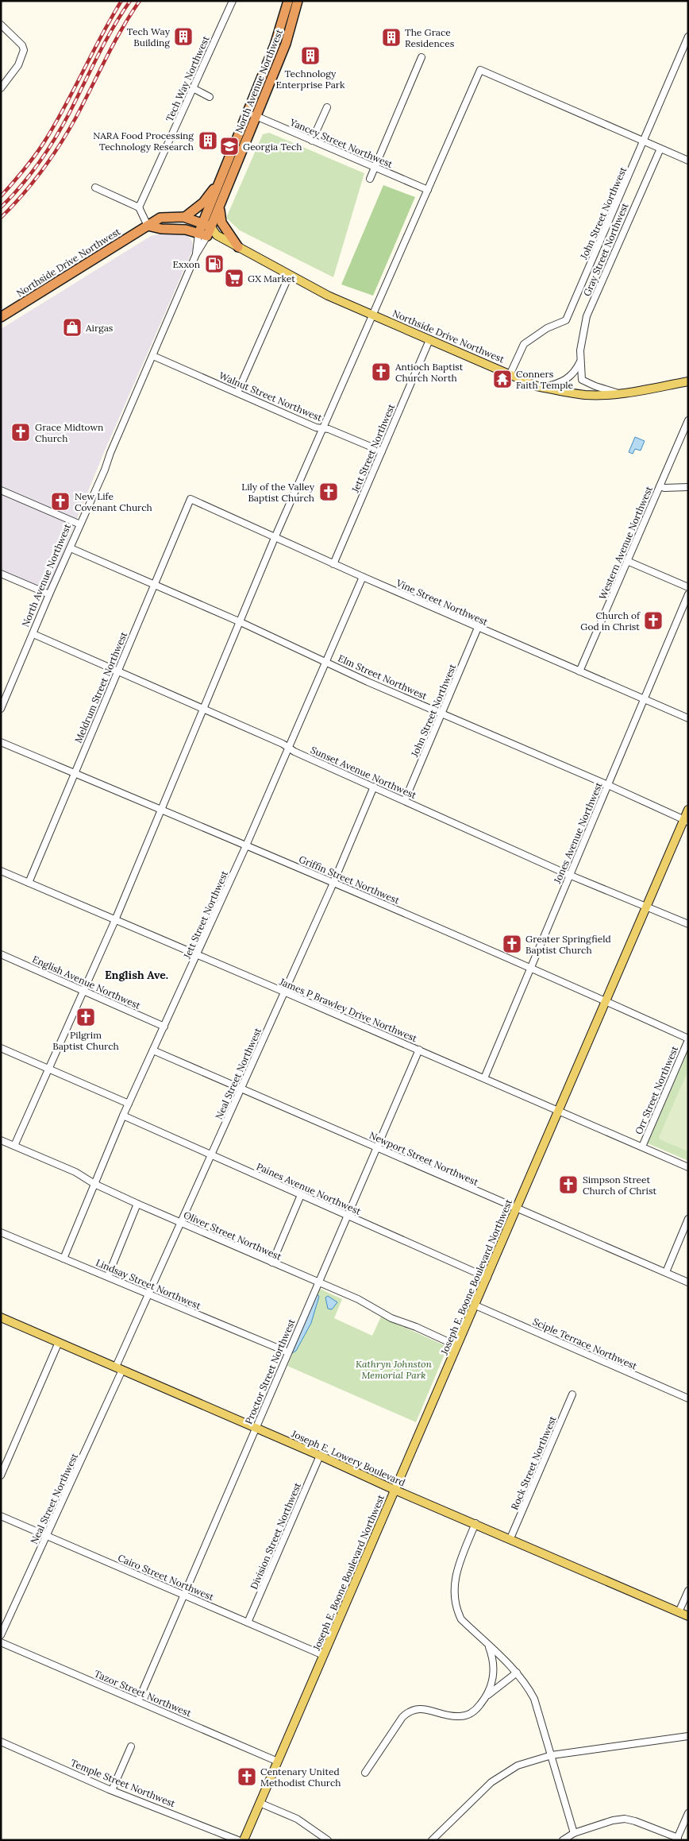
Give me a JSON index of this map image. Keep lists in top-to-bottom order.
{
  "streets": {
    "highway": ["North Avenue Northwest", "Northside Drive Northwest"],
    "main road": ["Joseph E. Boone Boulevard Northwest", "Joseph E. Lowery Boulevard"],
    "street": [
      "Tech Way Northwest",
      "Yancey Street Northwest",
      "John Street Northwest",
      "Gray Street Northwest",
      "Walnut Street Northwest",
      "Jett Street Northwest",
      "Western Avenue Northwest",
      "Vine Street Northwest",
      "Elm Street Northwest",
      "Meldrum Street Northwest",
      "Sunset Avenue Northwest",
      "Jones Avenue Northwest",
      "Griffin Street Northwest",
      "English Avenue Northwest",
      "James P Brawley Drive Northwest",
      "Neal Street Northwest",
      "Orr Street Northwest",
      "Newport Street Northwest",
      "Paines Avenue Northwest",
      "Oliver Street Northwest",
      "Lindsay Street Northwest",
      "Sciple Terrace Northwest",
      "Proctor Street Northwest",
      "Rock Street Northwest",
      "Division Street Northwest",
      "Cairo Street Northwest",
      "Tazor Street Northwest",
      "Temple Street Northwest"
    ]
  },
  "crossings": [
    ["North Avenue Northwest", "Yancey Street Northwest"],
    ["North Avenue Northwest", "Northside Drive Northwest"],
    ["North Avenue Northwest", "Walnut Street Northwest"],
    ["North Avenue Northwest", "Elm Street Northwest"],
    ["North Avenue Northwest", "Sunset Avenue Northwest"],
    ["John Street Northwest", "Northside Drive Northwest"],
    ["John Street Northwest", "Vine Street Northwest"],
    ["John Street Northwest", "Elm Street Northwest"],
    ["John Street Northwest", "Sunset Avenue Northwest"],
    ["Northside Drive Northwest", "Jett Street Northwest"],
    ["Walnut Street Northwest", "Jett Street Northwest"],
    ["Jett Street Northwest", "Vine Street Northwest"],
    ["Jett Street Northwest", "Elm Street Northwest"],
    ["Jett Street Northwest", "Sunset Avenue Northwest"],
    ["Jett Street Northwest", "Griffin Street Northwest"],
    ["Jett Street Northwest", "English Avenue Northwest"],
    ["Jett Street Northwest", "James P Brawley Drive Northwest"],
    ["Jett Street Northwest", "Newport Street Northwest"],
    ["Jett Street Northwest", "Paines Avenue Northwest"],
    ["Jett Street Northwest", "Oliver Street Northwest"],
    ["Jett Street Northwest", "Lindsay Street Northwest"],
    ["Western Avenue Northwest", "Vine Street Northwest"],
    ["Vine Street Northwest", "Meldrum Street Northwest"],
    ["Vine Street Northwest", "Jones Avenue Northwest"],
    ["Elm Street Northwest", "Meldrum Street Northwest"],
    ["Elm Street Northwest", "Jones Avenue Northwest"],
    ["Elm Street Northwest", "Joseph E. Boone Boulevard Northwest"],
    ["Meldrum Street Northwest", "Sunset Avenue Northwest"],
    ["Meldrum Street Northwest", "Griffin Street Northwest"],
    ["Meldrum Street Northwest", "James P Brawley Drive Northwest"],
    ["Sunset Avenue Northwest", "Jones Avenue Northwest"],
    ["Sunset Avenue Northwest", "Neal Street Northwest"],
    ["Sunset Avenue Northwest", "Joseph E. Boone Boulevard Northwest"],
    ["Jones Avenue Northwest", "Griffin Street Northwest"],
    ["Jones Avenue Northwest", "James P Brawley Drive Northwest"],
    ["Griffin Street Northwest", "Neal Street Northwest"],
    ["Griffin Street Northwest", "Orr Street Northwest"],
    ["Griffin Street Northwest", "Joseph E. Boone Boulevard Northwest"],
    ["James P Brawley Drive Northwest", "Neal Street Northwest"],
    ["James P Brawley Drive Northwest", "Orr Street Northwest"],
    ["James P Brawley Drive Northwest", "Joseph E. Boone Boulevard Northwest"],
    ["James P Brawley Drive Northwest", "Proctor Street Northwest"],
    ["Neal Street Northwest", "Newport Street Northwest"],
    ["Neal Street Northwest", "Paines Avenue Northwest"],
    ["Neal Street Northwest", "Oliver Street Northwest"],
    ["Neal Street Northwest", "Lindsay Street Northwest"],
    ["Neal Street Northwest", "Joseph E. Lowery Boulevard"],
    ["Neal Street Northwest", "Cairo Street Northwest"],
    ["Newport Street Northwest", "Joseph E. Boone Boulevard Northwest"],
    ["Newport Street Northwest", "Proctor Street Northwest"],
    ["Paines Avenue Northwest", "Joseph E. Boone Boulevard Northwest"],
    ["Paines Avenue Northwest", "Proctor Street Northwest"],
    ["Oliver Street Northwest", "Joseph E. Boone Boulevard Northwest"],
    ["Oliver Street Northwest", "Proctor Street Northwest"],
    ["Joseph E. Boone Boulevard Northwest", "Sciple Terrace Northwest"],
    ["Joseph E. Boone Boulevard Northwest", "Joseph E. Lowery Boulevard"],
    ["Joseph E. Boone Boulevard Northwest", "Cairo Street Northwest"],
    ["Joseph E. Boone Boulevard Northwest", "Tazor Street Northwest"],
    ["Lindsay Street Northwest", "Proctor Street Northwest"],
    ["Proctor Street Northwest", "Joseph E. Lowery Boulevard"],
    ["Proctor Street Northwest", "Cairo Street Northwest"],
    ["Proctor Street Northwest", "Tazor Street Northwest"],
    ["Joseph E. Lowery Boulevard", "Rock Street Northwest"],
    ["Joseph E. Lowery Boulevard", "Division Street Northwest"],
    ["Division Street Northwest", "Cairo Street Northwest"]
  ],
  "districts": ["English Ave."],
  "parks": ["Kathryn Johnston Memorial Park"],
  "places": {
    "building": [
      "Tech Way Building",
      "The Grace Residences",
      "Technology Enterprise Park",
      "NARA Food Processing Technology Research"
    ],
    "school or university": ["Georgia Tech"],
    "fuel station": ["Exxon"],
    "supermarket": ["GX Market"],
    "shop": ["Airgas"],
    "church": [
      "Antioch Baptist Church North",
      "Grace Midtown Church",
      "Lily of the Valley Baptist Church",
      "New Life Covenant Church",
      "Church of God in Christ",
      "Greater Springfield Baptist Church",
      "Pilgrim Baptist Church",
      "Simpson Street Church of Christ",
      "Centenary United Methodist Church"
    ],
    "temple": ["Conners Faith Temple"]
  }
}
